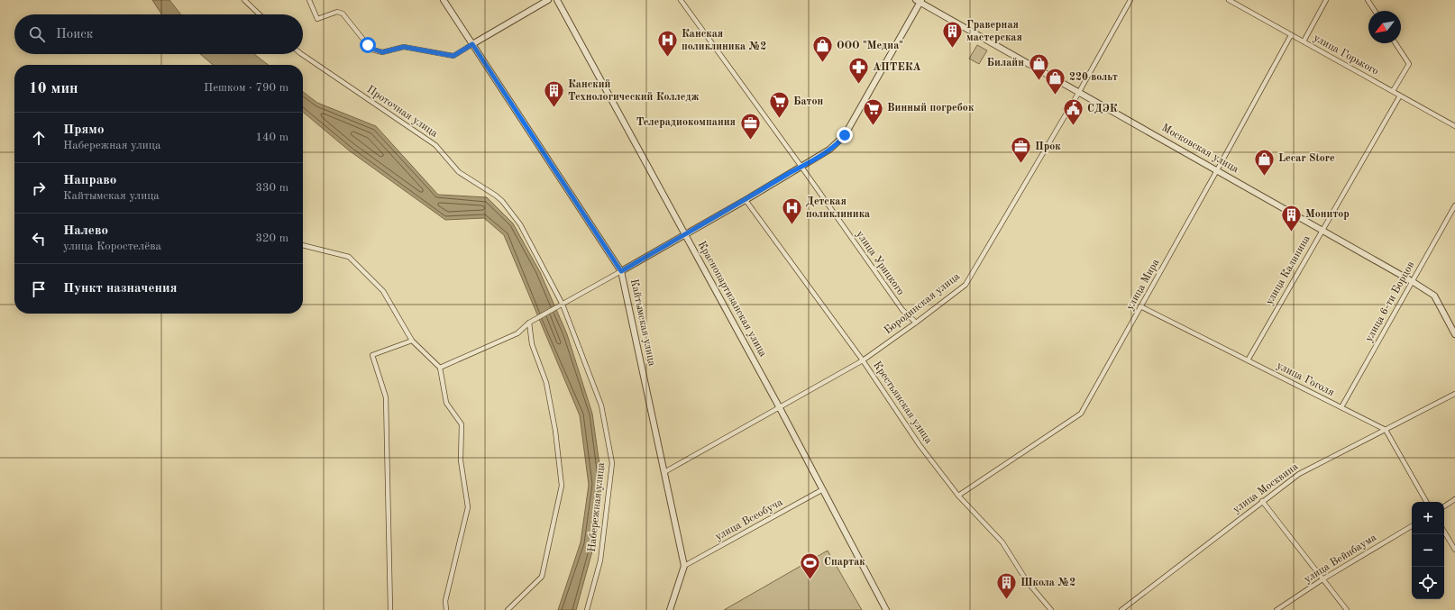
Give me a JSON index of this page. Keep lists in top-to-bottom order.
{
  "streets": {
    "street": [
      "улица Горького",
      "Проточная улица",
      "Московская улица",
      "улица Урицкого",
      "улица Калинина",
      "улица Мира",
      "Краснопартизанская улица",
      "улица 6-ти Борцов",
      "Бородинская улица",
      "Кайтымская улица",
      "улица Гоголя",
      "Крестьянская улица",
      "улица Москвина",
      "Набережная улица",
      "улица Всеобуча",
      "улица Вейнбаума"
    ]
  },
  "crossings": [
    ["улица Горького", "улица Калинина"],
    ["улица Горького", "улица Мира"],
    ["Проточная улица", "Набережная улица"],
    ["Московская улица", "улица Калинина"],
    ["Московская улица", "улица Мира"],
    ["Московская улица", "улица 6-ти Борцов"],
    ["Московская улица", "Бородинская улица"],
    ["улица Урицкого", "Бородинская улица"],
    ["улица Калинина", "улица Гоголя"],
    ["улица Мира", "улица Гоголя"],
    ["улица Мира", "Крестьянская улица"],
    ["Краснопартизанская улица", "Бородинская улица"],
    ["Краснопартизанская улица", "улица Всеобуча"],
    ["улица 6-ти Борцов", "улица Гоголя"],
    ["Бородинская улица", "Кайтымская улица"],
    ["Бородинская улица", "Крестьянская улица"],
    ["Кайтымская улица", "улица Всеобуча"],
    ["улица Гоголя", "улица Москвина"]
  ],
  "places": {
    "building": [
      "Граверная мастерская",
      "Канский Технологический Колледж",
      "Монитор",
      "Школа №2"
    ],
    "hospital": ["Канская поликлиника №2", "Детская поликлиника"],
    "shop": [
      "ООО \"Медиа\"",
      "Билайн",
      "220 вольт",
      "Lecar Store"
    ],
    "pharmacy": ["АПТЕКА"],
    "supermarket": ["Батон", "Винный погребок"],
    "public building": ["СДЭК"],
    "office": ["Телерадиокомпания", "Прок"],
    "sports": ["Спартак"]
  },
  "north": "bottom left",
  "page": {
    "search": "Поиск",
    "heading": ["10 мин", "Пешком · 790 m"],
    "list": [
      ["Прямо", "Набережная улица", "140 m"],
      ["Направо", "Кайтымская улица", "330 m"],
      ["Налево", "улица Коростелёва", "320 m"],
      "Пункт назначения"
    ],
    "map_buttons": ["+", "−"]
  }
}
